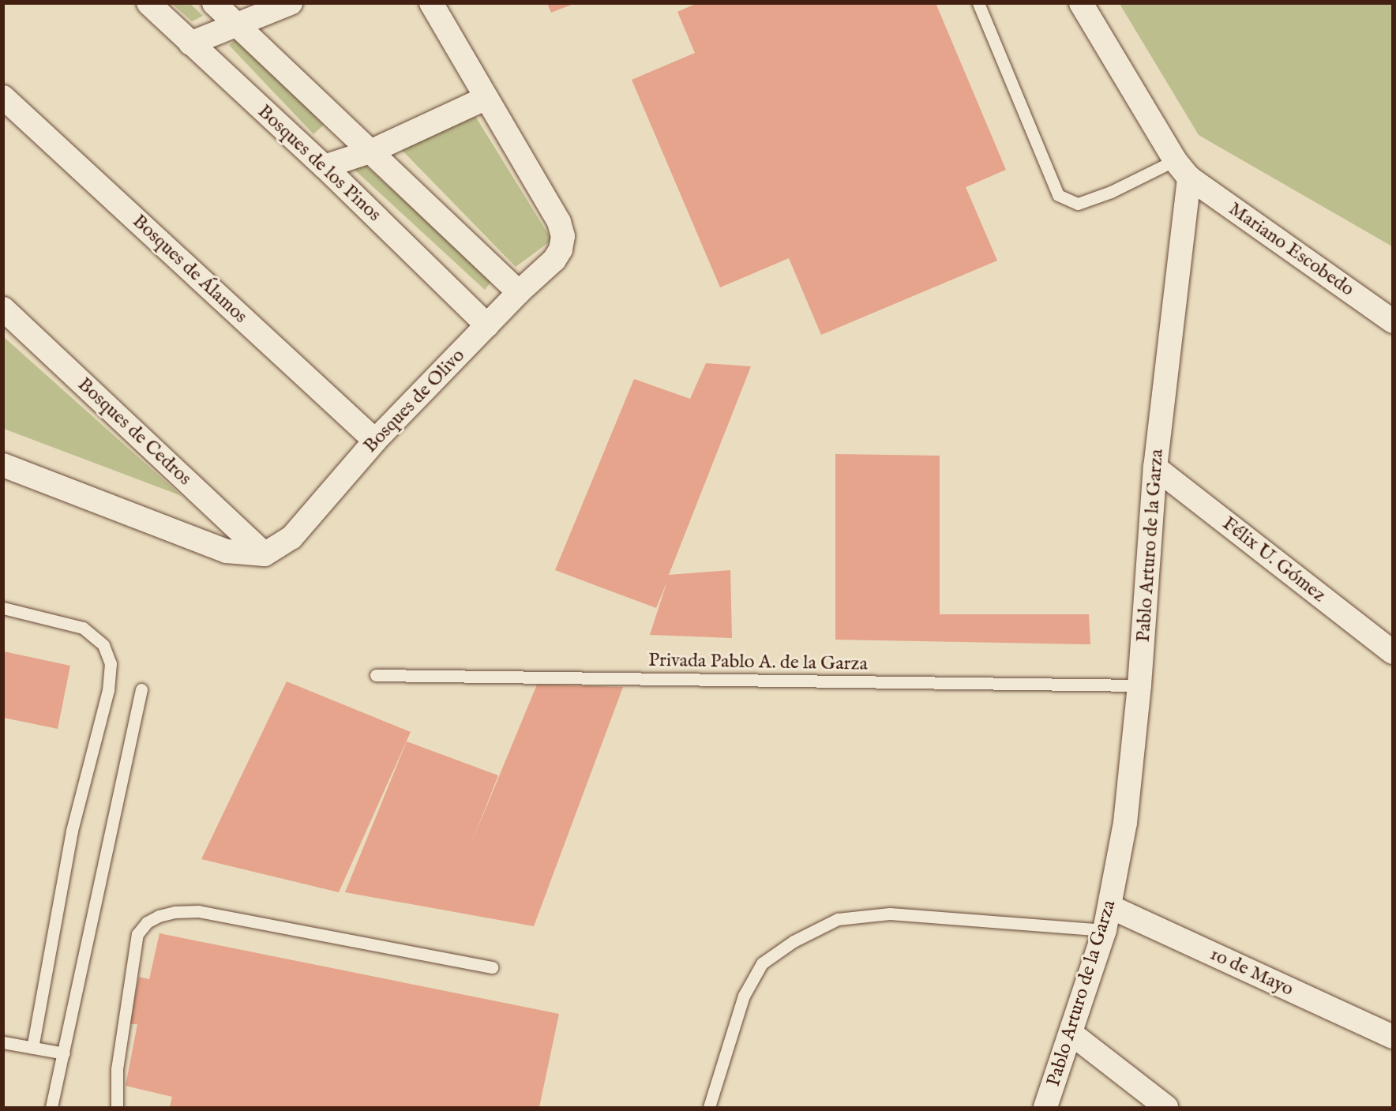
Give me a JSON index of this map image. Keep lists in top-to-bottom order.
{
  "streets": {
    "street": [
      "Bosques de los Pinos",
      "Mariano Escobedo",
      "Bosques de Álamos",
      "Bosques de Olivo",
      "Bosques de Cedros",
      "Pablo Arturo de la Garza",
      "Félix U. Gómez",
      "1o de Mayo"
    ],
    "lane": ["Privada Pablo A. de la Garza"]
  },
  "crossings": [
    ["Bosques de los Pinos", "Bosques de Olivo"],
    ["Mariano Escobedo", "Pablo Arturo de la Garza"],
    ["Bosques de Álamos", "Bosques de Olivo"],
    ["Bosques de Olivo", "Bosques de Cedros"],
    ["Pablo Arturo de la Garza", "Félix U. Gómez"],
    ["Pablo Arturo de la Garza", "Privada Pablo A. de la Garza"],
    ["Pablo Arturo de la Garza", "1o de Mayo"]
  ]
}
